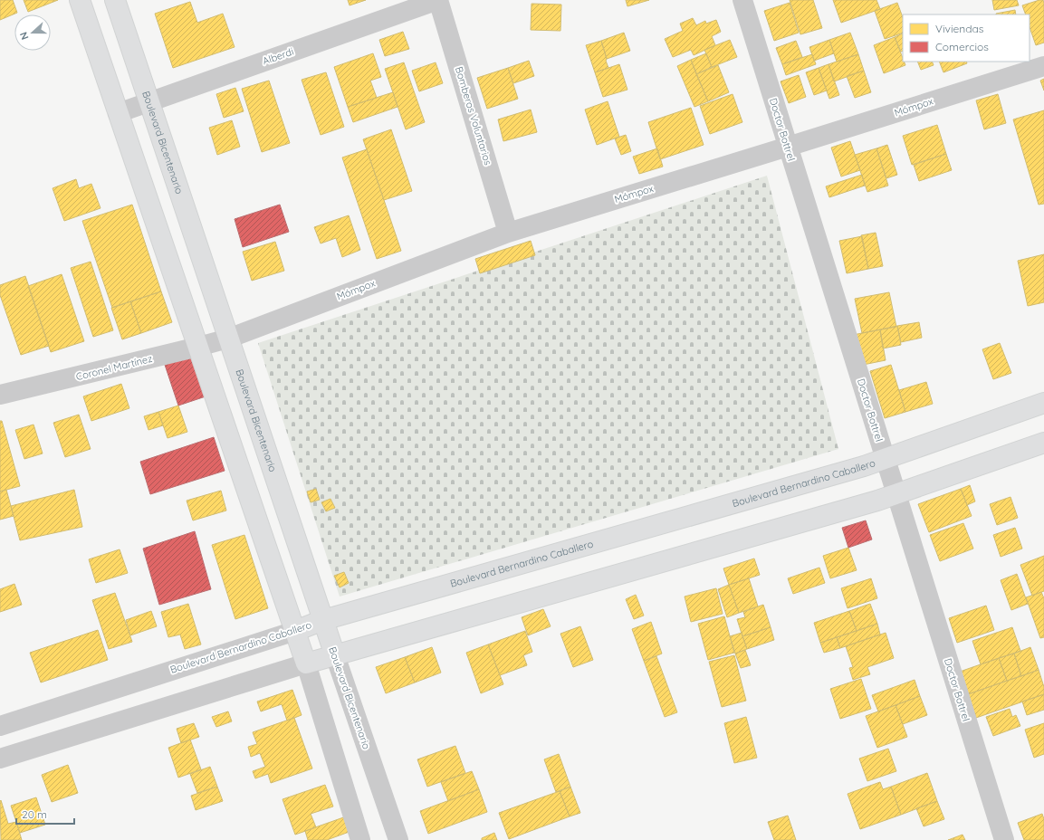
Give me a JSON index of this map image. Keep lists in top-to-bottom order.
{
  "streets": {
    "main road": ["Boulevard Bicentenario", "Boulevard Bernardino Caballero"],
    "street": [
      "Alberdi",
      "Mómpox",
      "Bomberos Voluntarios",
      "Doctor Bottrel",
      "Coronel Martínez"
    ]
  },
  "crossings": [
    ["Alberdi", "Bomberos Voluntarios"],
    ["Alberdi", "Boulevard Bicentenario"],
    ["Mómpox", "Bomberos Voluntarios"],
    ["Mómpox", "Doctor Bottrel"],
    ["Mómpox", "Boulevard Bicentenario"],
    ["Mómpox", "Coronel Martínez"],
    ["Doctor Bottrel", "Boulevard Bernardino Caballero"],
    ["Boulevard Bicentenario", "Coronel Martínez"],
    ["Boulevard Bicentenario", "Boulevard Bernardino Caballero"]
  ],
  "legend": ["Viviendas", "Comercios"],
  "scale_bar": "20 m",
  "north": "left"
}
